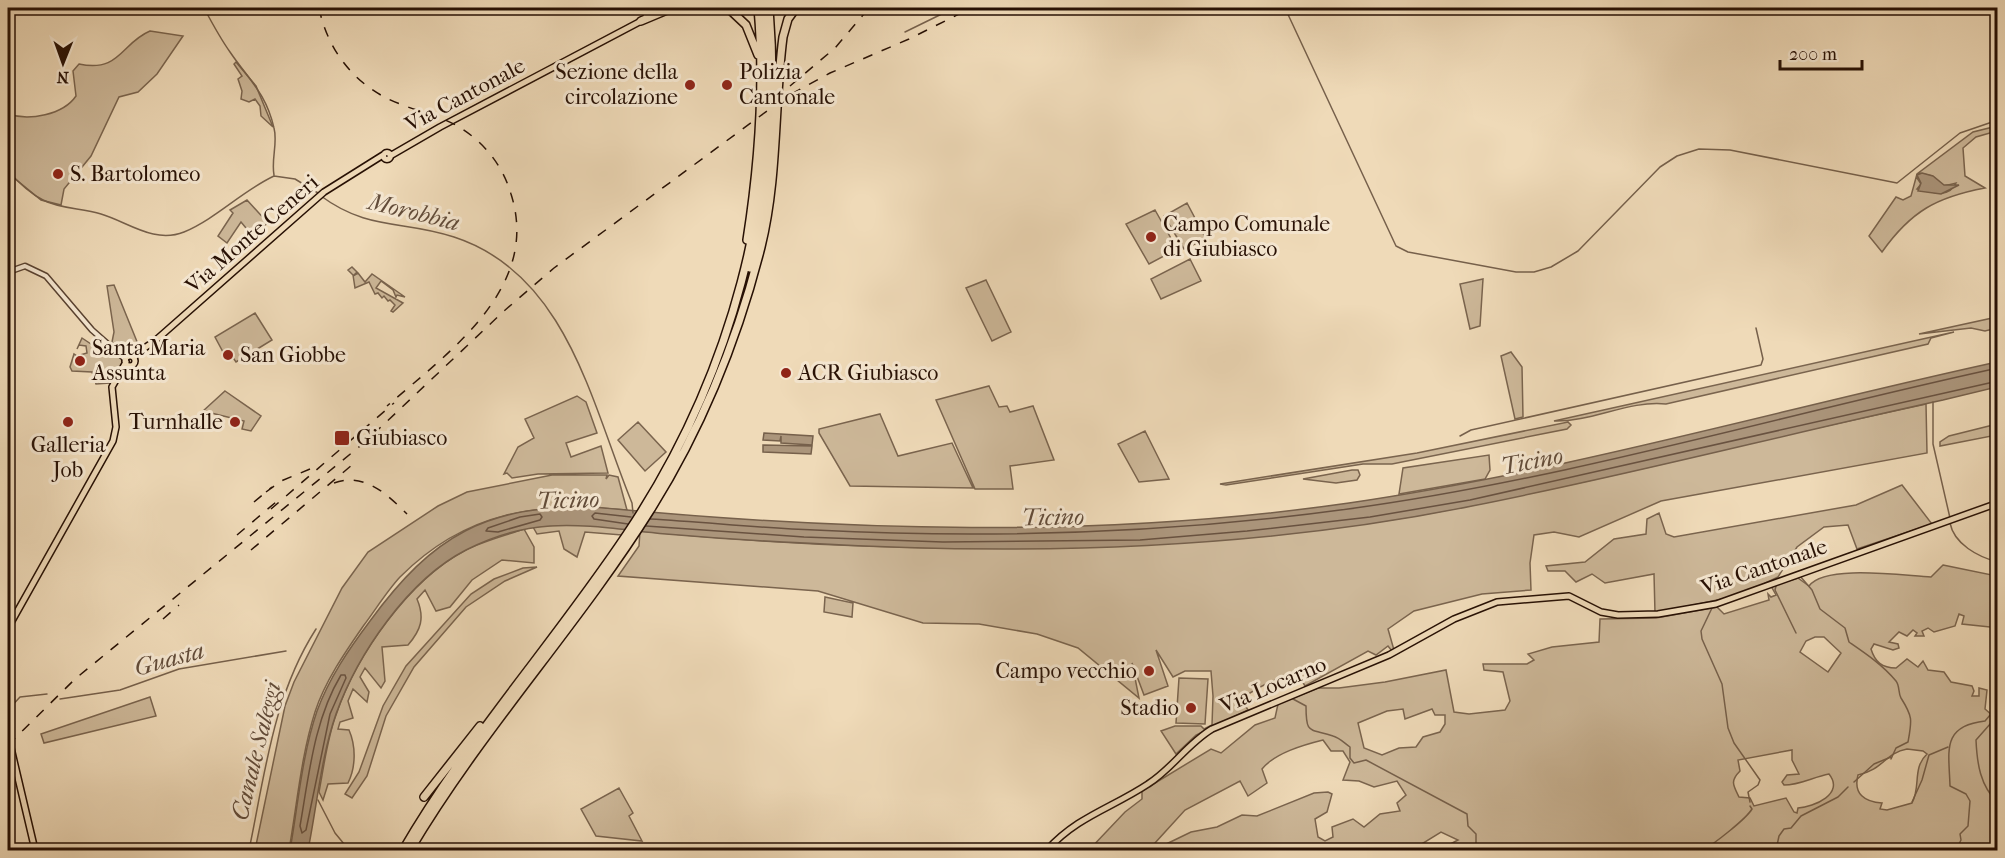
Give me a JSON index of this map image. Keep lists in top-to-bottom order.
{
  "streets": {
    "main road": ["Via Cantonale", "Via Monte Ceneri", "Via Locarno"]
  },
  "crossings": [
    ["Via Cantonale", "Via Monte Ceneri"],
    ["Via Cantonale", "Via Locarno"]
  ],
  "water": [
    "Morobbia",
    "Ticino",
    "Guasta",
    "Canale Saleggi"
  ],
  "places": {
    "other": [
      "Sezione della circolazione",
      "Polizia Cantonale",
      "S. Bartolomeo",
      "Campo Comunale di Giubiasco",
      "San Giobbe",
      "Santa Maria Assunta",
      "ACR Giubiasco",
      "Galleria Job",
      "Turnhalle",
      "Campo vecchio",
      "Stadio"
    ],
    "transit": ["Giubiasco"]
  },
  "scale_bar": "200 m",
  "north": "bottom"
}
